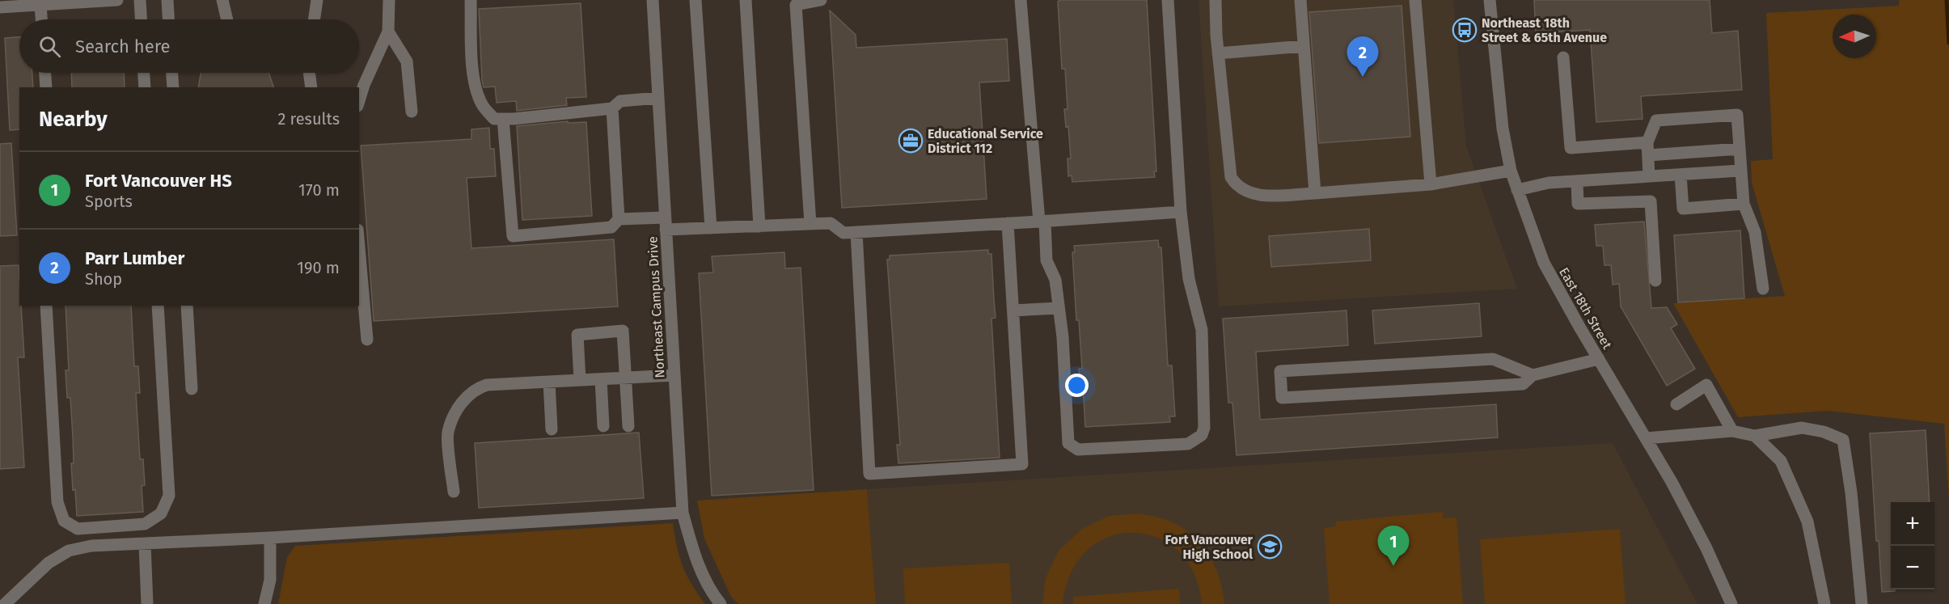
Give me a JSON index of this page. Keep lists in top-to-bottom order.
{
  "streets": {
    "street": ["Northeast Campus Drive", "East 18th Street"]
  },
  "places": {
    "bus stop": ["Northeast 18th Street & 65th Avenue"],
    "office": ["Educational Service District 112"],
    "school or university": ["Fort Vancouver High School"]
  },
  "north": "left",
  "page": {
    "search": "Search here",
    "pins": ["2", "1"],
    "heading": ["Nearby", "2 results"],
    "list": [
      {
        "mark": "1",
        "name": "Fort Vancouver HS",
        "note": "Sports",
        "value": "170 m"
      },
      {
        "mark": "2",
        "name": "Parr Lumber",
        "note": "Shop",
        "value": "190 m"
      }
    ],
    "map_buttons": ["+", "−"]
  }
}
